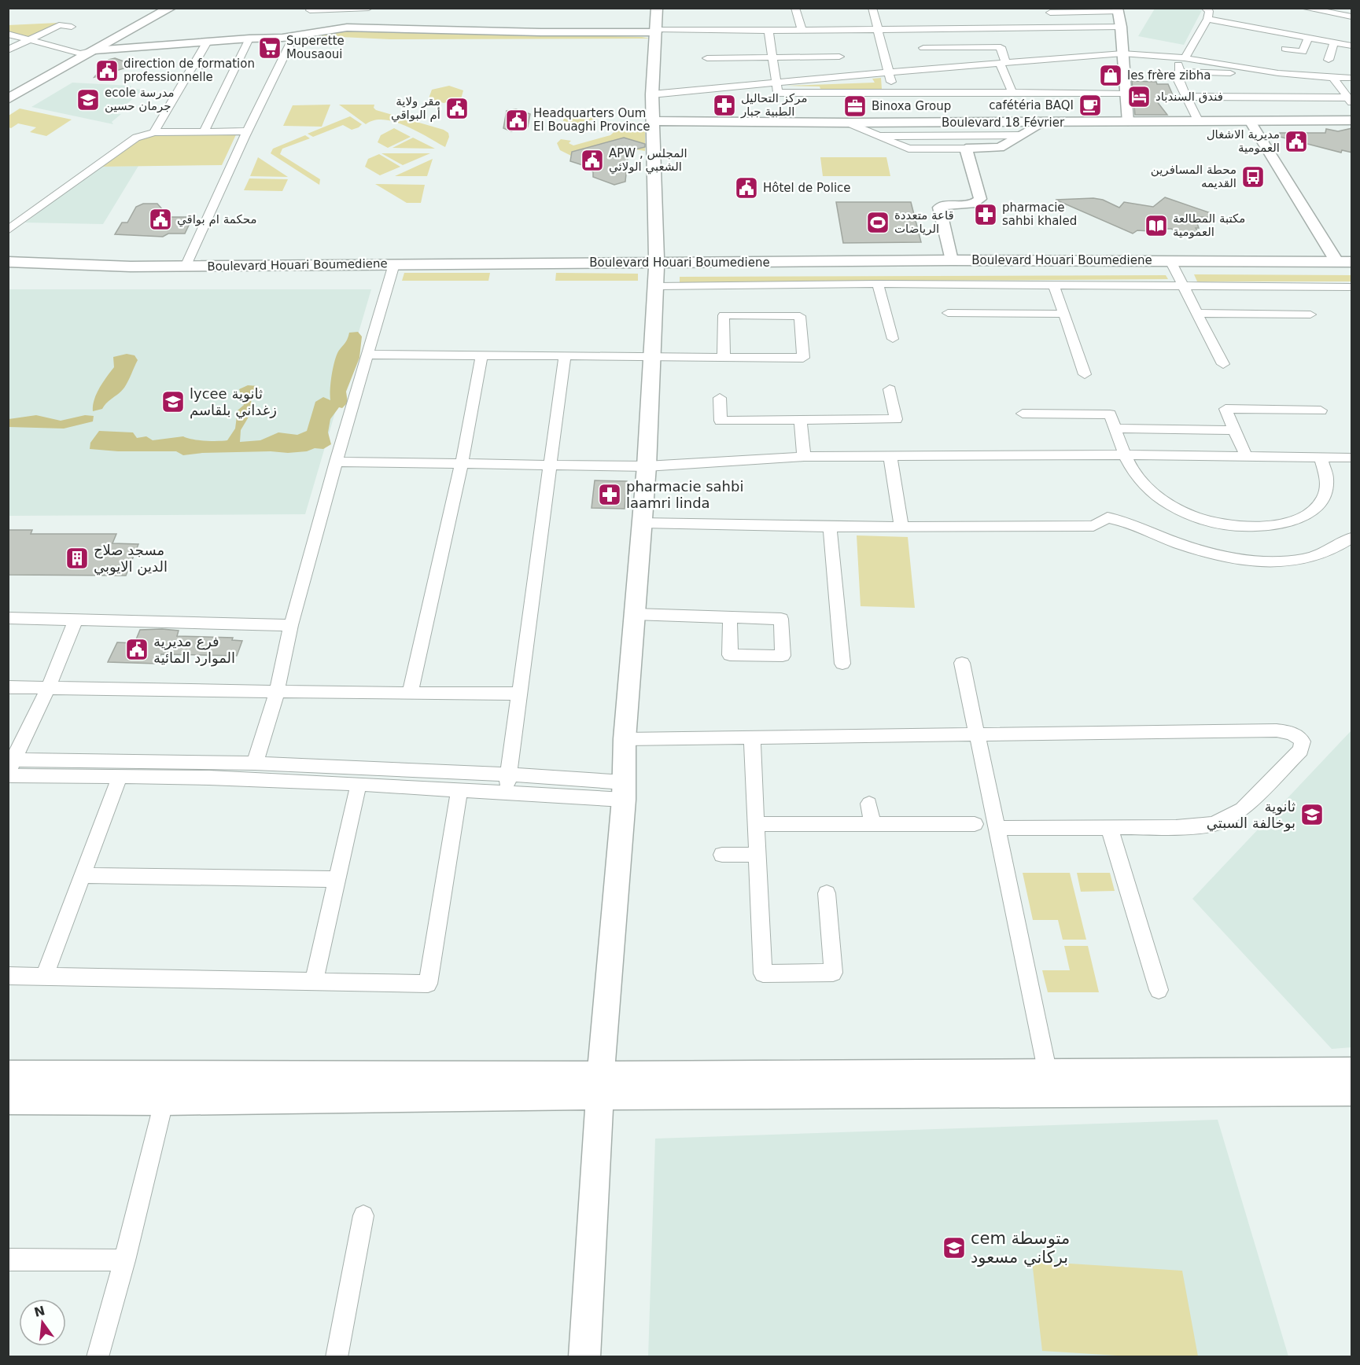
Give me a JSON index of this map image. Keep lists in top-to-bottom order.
{
  "streets": {
    "main road": ["Boulevard 18 Février", "Boulevard Houari Boumediene"]
  },
  "places": {
    "supermarket": ["Superette Mousaoui"],
    "public building": [
      "direction de formation professionnelle",
      "مقر ولاية أم البواقي",
      "Headquarters Oum El Bouaghi Province",
      "مديرية الاشغال العمومية",
      "APW , المجلس الشعبي الولائي",
      "Hôtel de Police",
      "محكمة ام بواقي",
      "فرع مديرية الموارد المائية"
    ],
    "shop": ["les frère zibha"],
    "hotel": ["فندق السندباد"],
    "school or university": [
      "ecole مدرسة جرمان حسين",
      "lycee ثانوية زغداني بلقاسم",
      "ثانوية بوخالفة السبتي",
      "cem متوسطة بركاني مسعود"
    ],
    "pharmacy": ["مركز التحاليل الطبية جبار", "pharmacie sahbi khaled", "pharmacie sahbi laamri linda"],
    "cafe": ["cafétéria BAQI"],
    "office": ["Binoxa Group"],
    "bus stop": ["محطة المسافرين القديمه"],
    "sports": ["قاعة متعددة الرياضات"],
    "library": ["مكتبة المطالعة العمومية"],
    "building": ["مسجد صلاح الدين الايوبي"]
  },
  "north": "top"
}
